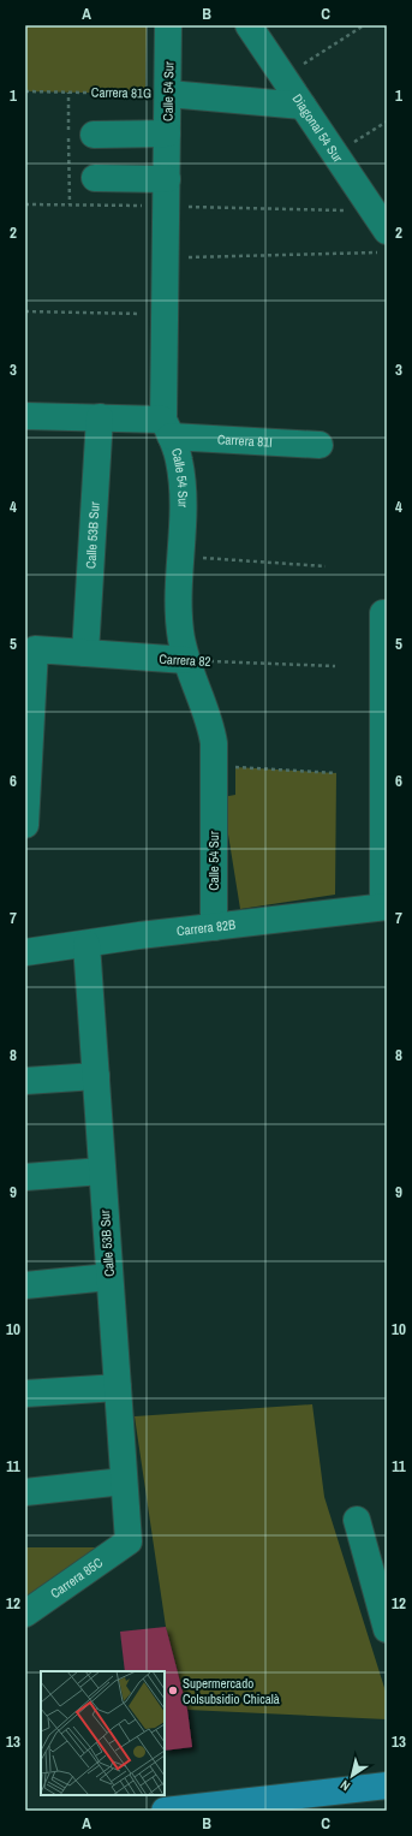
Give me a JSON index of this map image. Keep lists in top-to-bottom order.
{
  "streets": {
    "street": [
      "Calle 54 Sur",
      "Carrera 81G",
      "Diagonal 54 Sur",
      "Carrera 81I",
      "Calle 53B Sur",
      "Carrera 82",
      "Carrera 82B",
      "Carrera 85C"
    ]
  },
  "crossings": [
    ["Calle 54 Sur", "Carrera 81G"],
    ["Calle 54 Sur", "Carrera 81I"],
    ["Calle 54 Sur", "Carrera 82"],
    ["Calle 54 Sur", "Carrera 82B"],
    ["Carrera 81G", "Diagonal 54 Sur"],
    ["Carrera 81I", "Calle 53B Sur"],
    ["Calle 53B Sur", "Carrera 82"],
    ["Calle 53B Sur", "Carrera 82B"],
    ["Calle 53B Sur", "Carrera 85C"]
  ],
  "places": ["Supermercado Colsubsidio Chicalà"],
  "north": "bottom left",
  "grid": {
    "columns": ["A", "B", "C"],
    "rows": [
      "1",
      "2",
      "3",
      "4",
      "5",
      "6",
      "7",
      "8",
      "9",
      "10",
      "11",
      "12",
      "13"
    ]
  }
}
